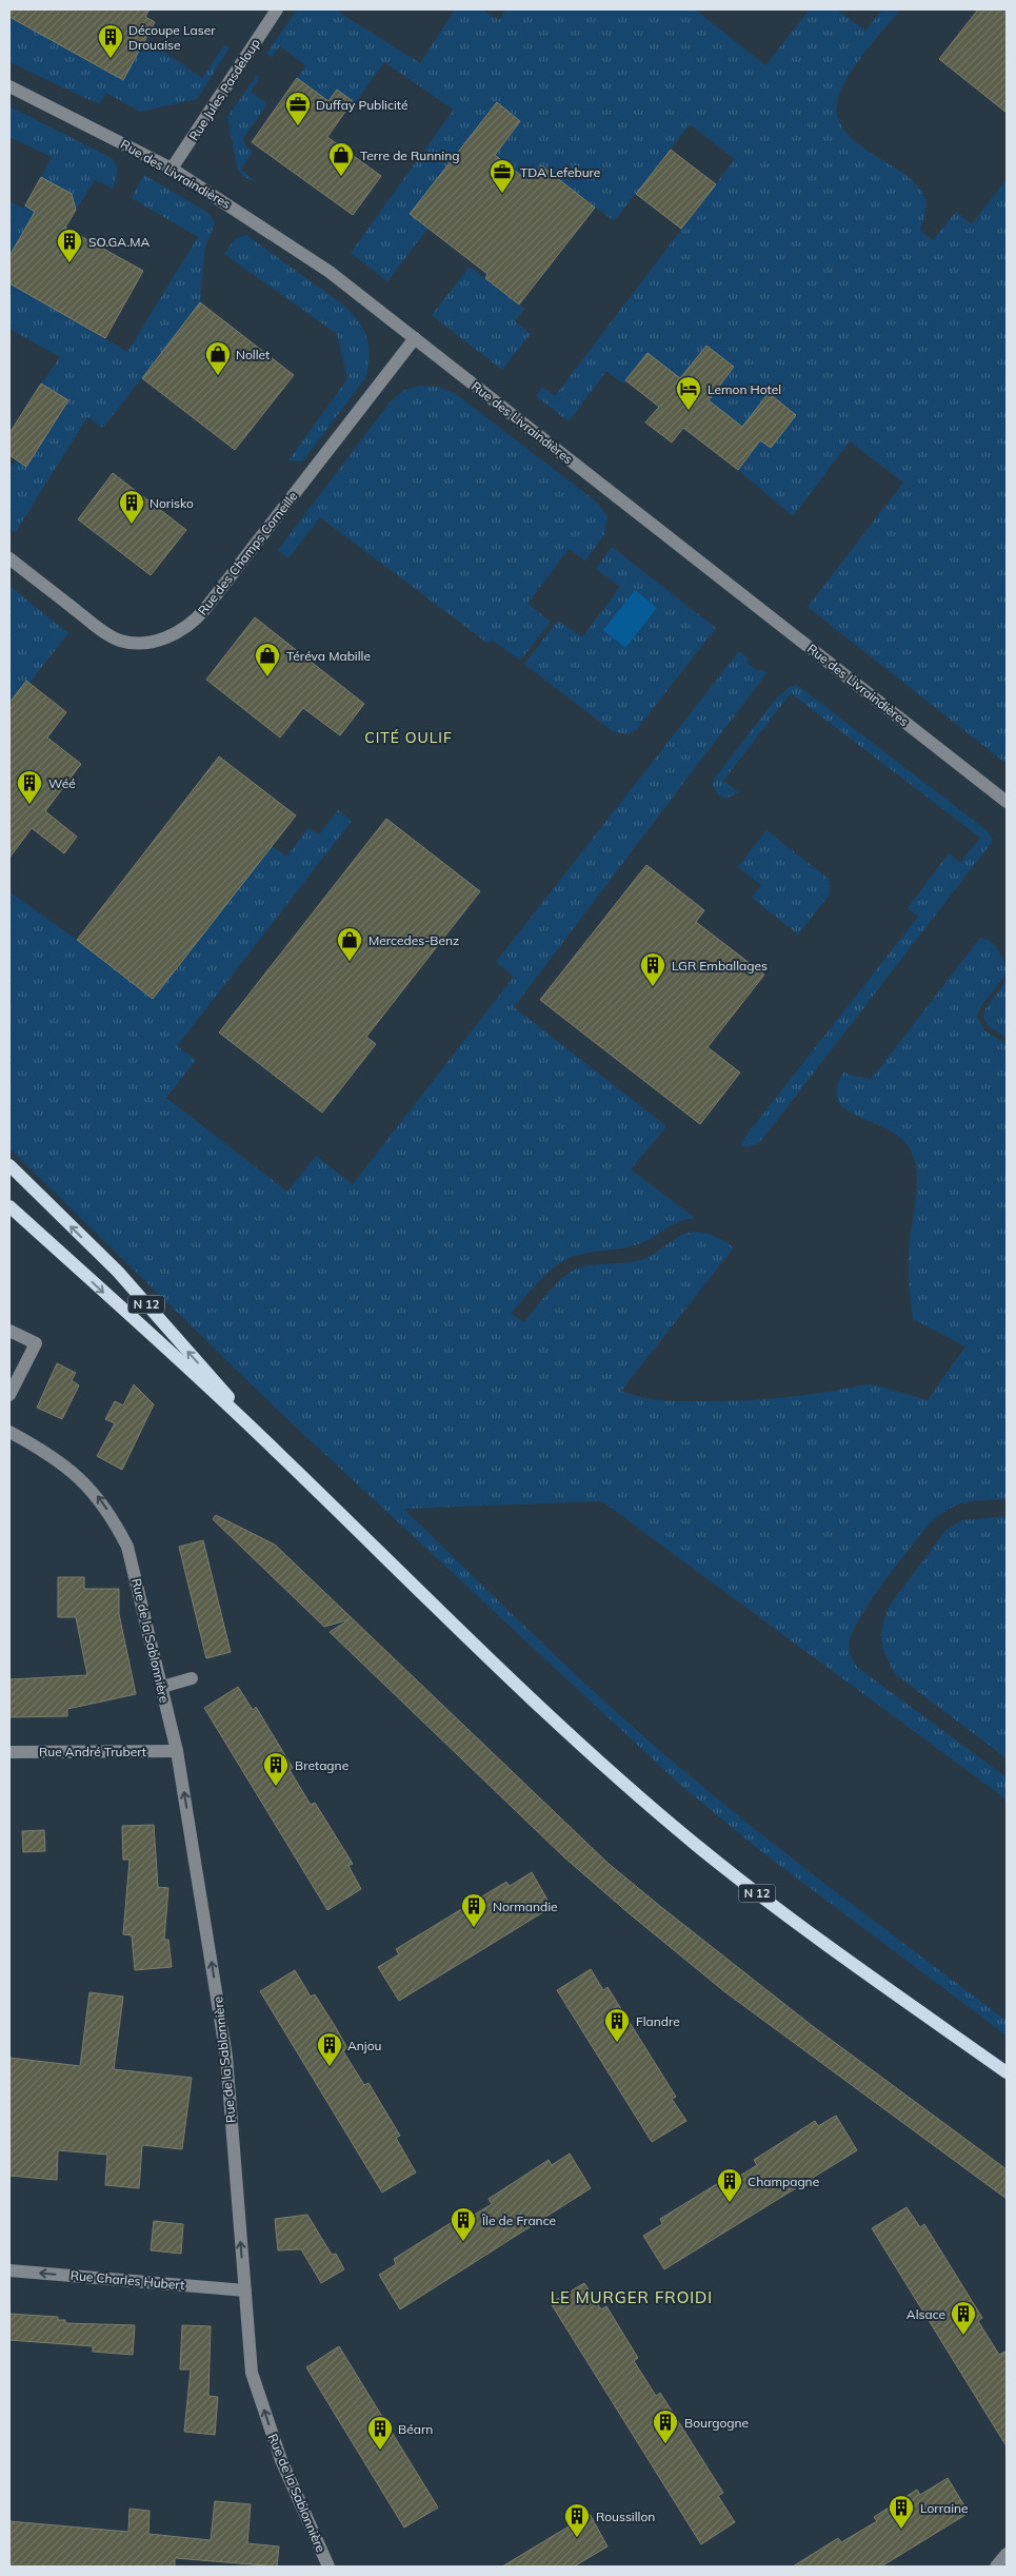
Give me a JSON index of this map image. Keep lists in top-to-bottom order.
{
  "streets": {
    "main road": ["N 12"],
    "street": [
      "Rue Jules Pasdeloup",
      "Rue des Livraindières",
      "Rue des Champs Corneille",
      "Rue de la Sablonnière",
      "Rue André Trubert",
      "Rue Charles Hubert"
    ]
  },
  "crossings": [
    ["Rue Jules Pasdeloup", "Rue des Livraindières"],
    ["Rue des Livraindières", "Rue des Champs Corneille"],
    ["Rue de la Sablonnière", "Rue André Trubert"],
    ["Rue de la Sablonnière", "Rue Charles Hubert"]
  ],
  "one_way": ["Rue de la Sablonnière", "Rue Charles Hubert"],
  "districts": ["CITÉ OULIF", "LE MURGER FROIDI"],
  "places": {
    "building": [
      "Découpe Laser Drouaise",
      "SO.GA.MA",
      "Norisko",
      "Wéé",
      "LGR Emballages",
      "Bretagne",
      "Normandie",
      "Flandre",
      "Anjou",
      "Champagne",
      "Île de France",
      "Alsace",
      "Bourgogne",
      "Béarn",
      "Lorraine",
      "Roussillon"
    ],
    "office": ["Duffay Publicité", "TDA Lefebure"],
    "shop": [
      "Terre de Running",
      "Nollet",
      "Téréva Mabille",
      "Mercedes-Benz"
    ],
    "hotel": ["Lemon Hotel"]
  }
}
